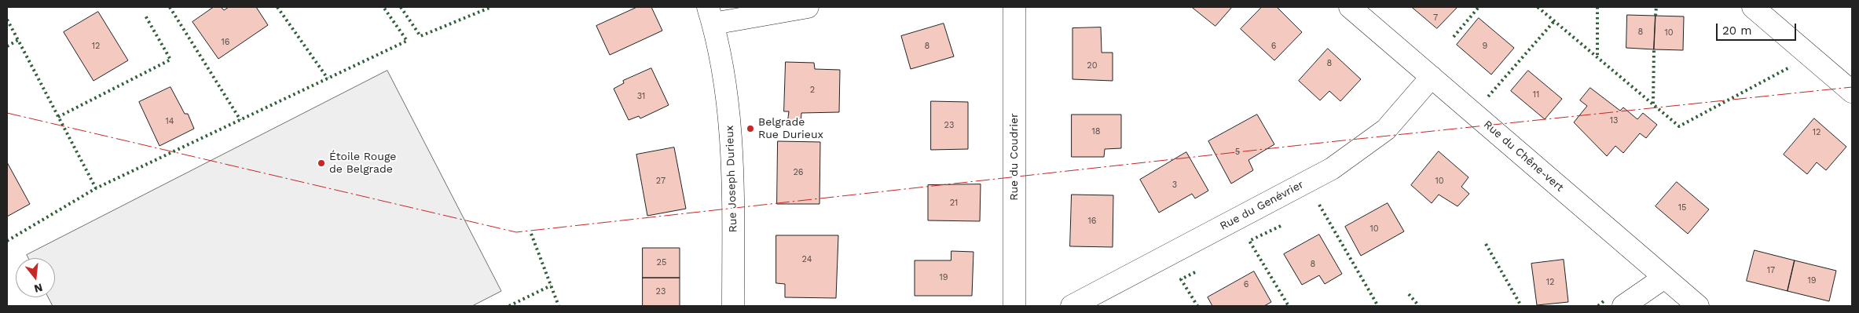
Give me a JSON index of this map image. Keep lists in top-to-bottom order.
{
  "streets": {
    "street": [
      "Rue du Chêne-vert",
      "Rue du Coudrier",
      "Rue Joseph Durieux",
      "Rue du Genévrier"
    ]
  },
  "crossings": [
    ["Rue du Chêne-vert", "Rue du Genévrier"]
  ],
  "places": ["Belgrade Rue Durieux", "Étoile Rouge de Belgrade"],
  "house_numbers": [
    "7",
    "8",
    "10",
    "16",
    "12",
    "8",
    "6",
    "9",
    "8",
    "20",
    "2",
    "11",
    "31",
    "13",
    "14",
    "23",
    "18",
    "12",
    "5",
    "26",
    "27",
    "10",
    "3",
    "21",
    "15",
    "16",
    "10",
    "24",
    "25",
    "8",
    "17",
    "19",
    "19",
    "12",
    "6",
    "23"
  ],
  "scale_bar": "20 m",
  "north": "bottom"
}
